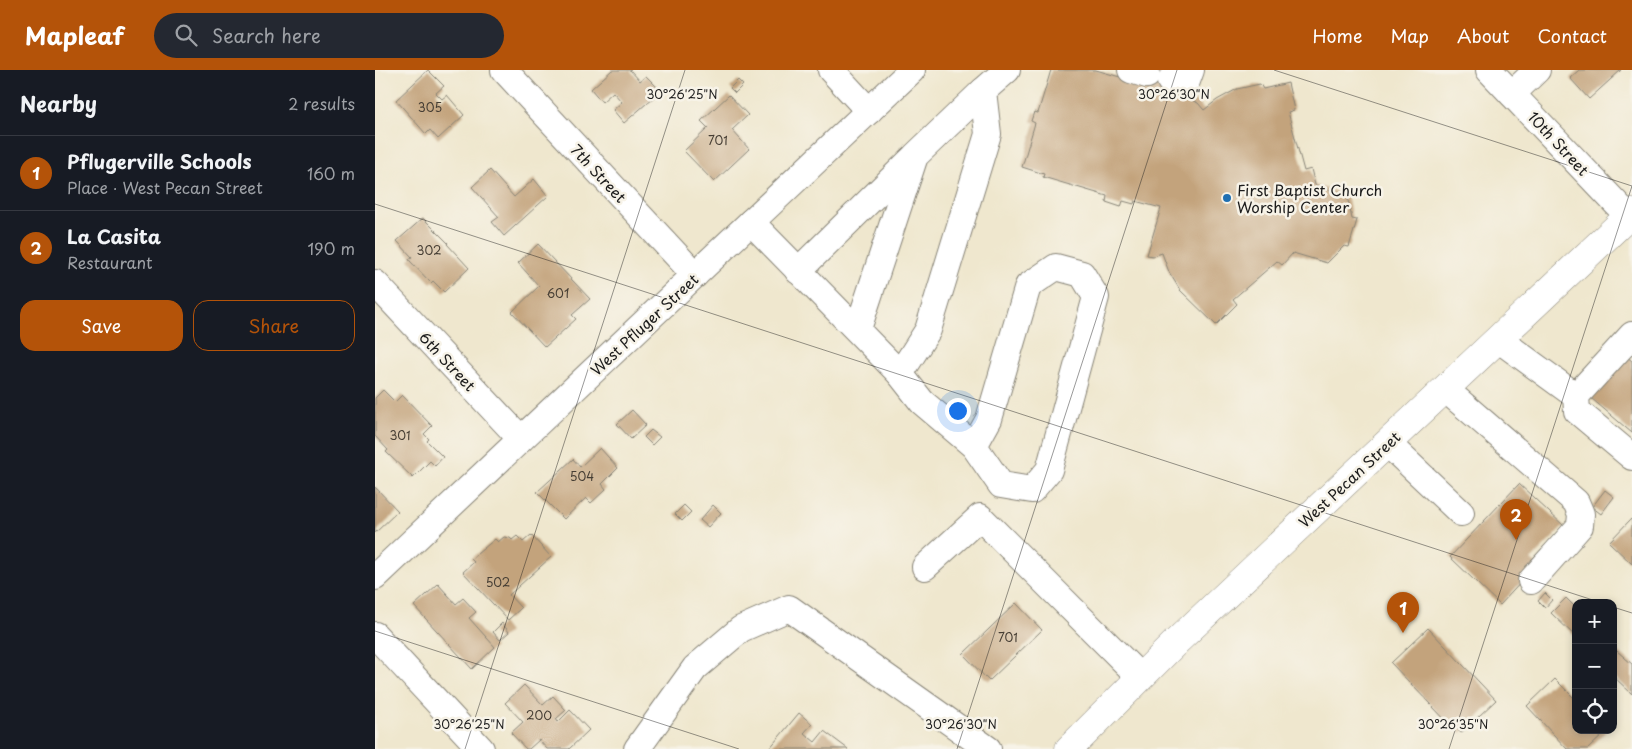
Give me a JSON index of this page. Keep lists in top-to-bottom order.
{
  "streets": {
    "main road": ["West Pecan Street"],
    "street": [
      "10th Street",
      "7th Street",
      "West Pfluger Street",
      "6th Street"
    ]
  },
  "crossings": [
    ["10th Street", "West Pecan Street"],
    ["7th Street", "West Pfluger Street"],
    ["West Pfluger Street", "6th Street"]
  ],
  "places": ["First Baptist Church Worship Center"],
  "house_numbers": [
    "305",
    "701",
    "302",
    "601",
    "301",
    "504",
    "502",
    "701",
    "200"
  ],
  "page": {
    "header": "Mapleaf",
    "search": "Search here",
    "nav": [
      "Home",
      "Map",
      "About",
      "Contact"
    ],
    "heading": ["Nearby", "2 results"],
    "list": [
      {
        "mark": "1",
        "name": "Pflugerville Schools",
        "note": "Place · West Pecan Street",
        "value": "160 m"
      },
      {
        "mark": "2",
        "name": "La Casita",
        "note": "Restaurant",
        "value": "190 m"
      }
    ],
    "buttons": ["Save", "Share"],
    "pins": ["2", "1"],
    "map_buttons": ["+", "−"]
  },
  "coordinates": ["30°26'25\"N", "30°26'30\"N", "30°26'35\"N"]
}
